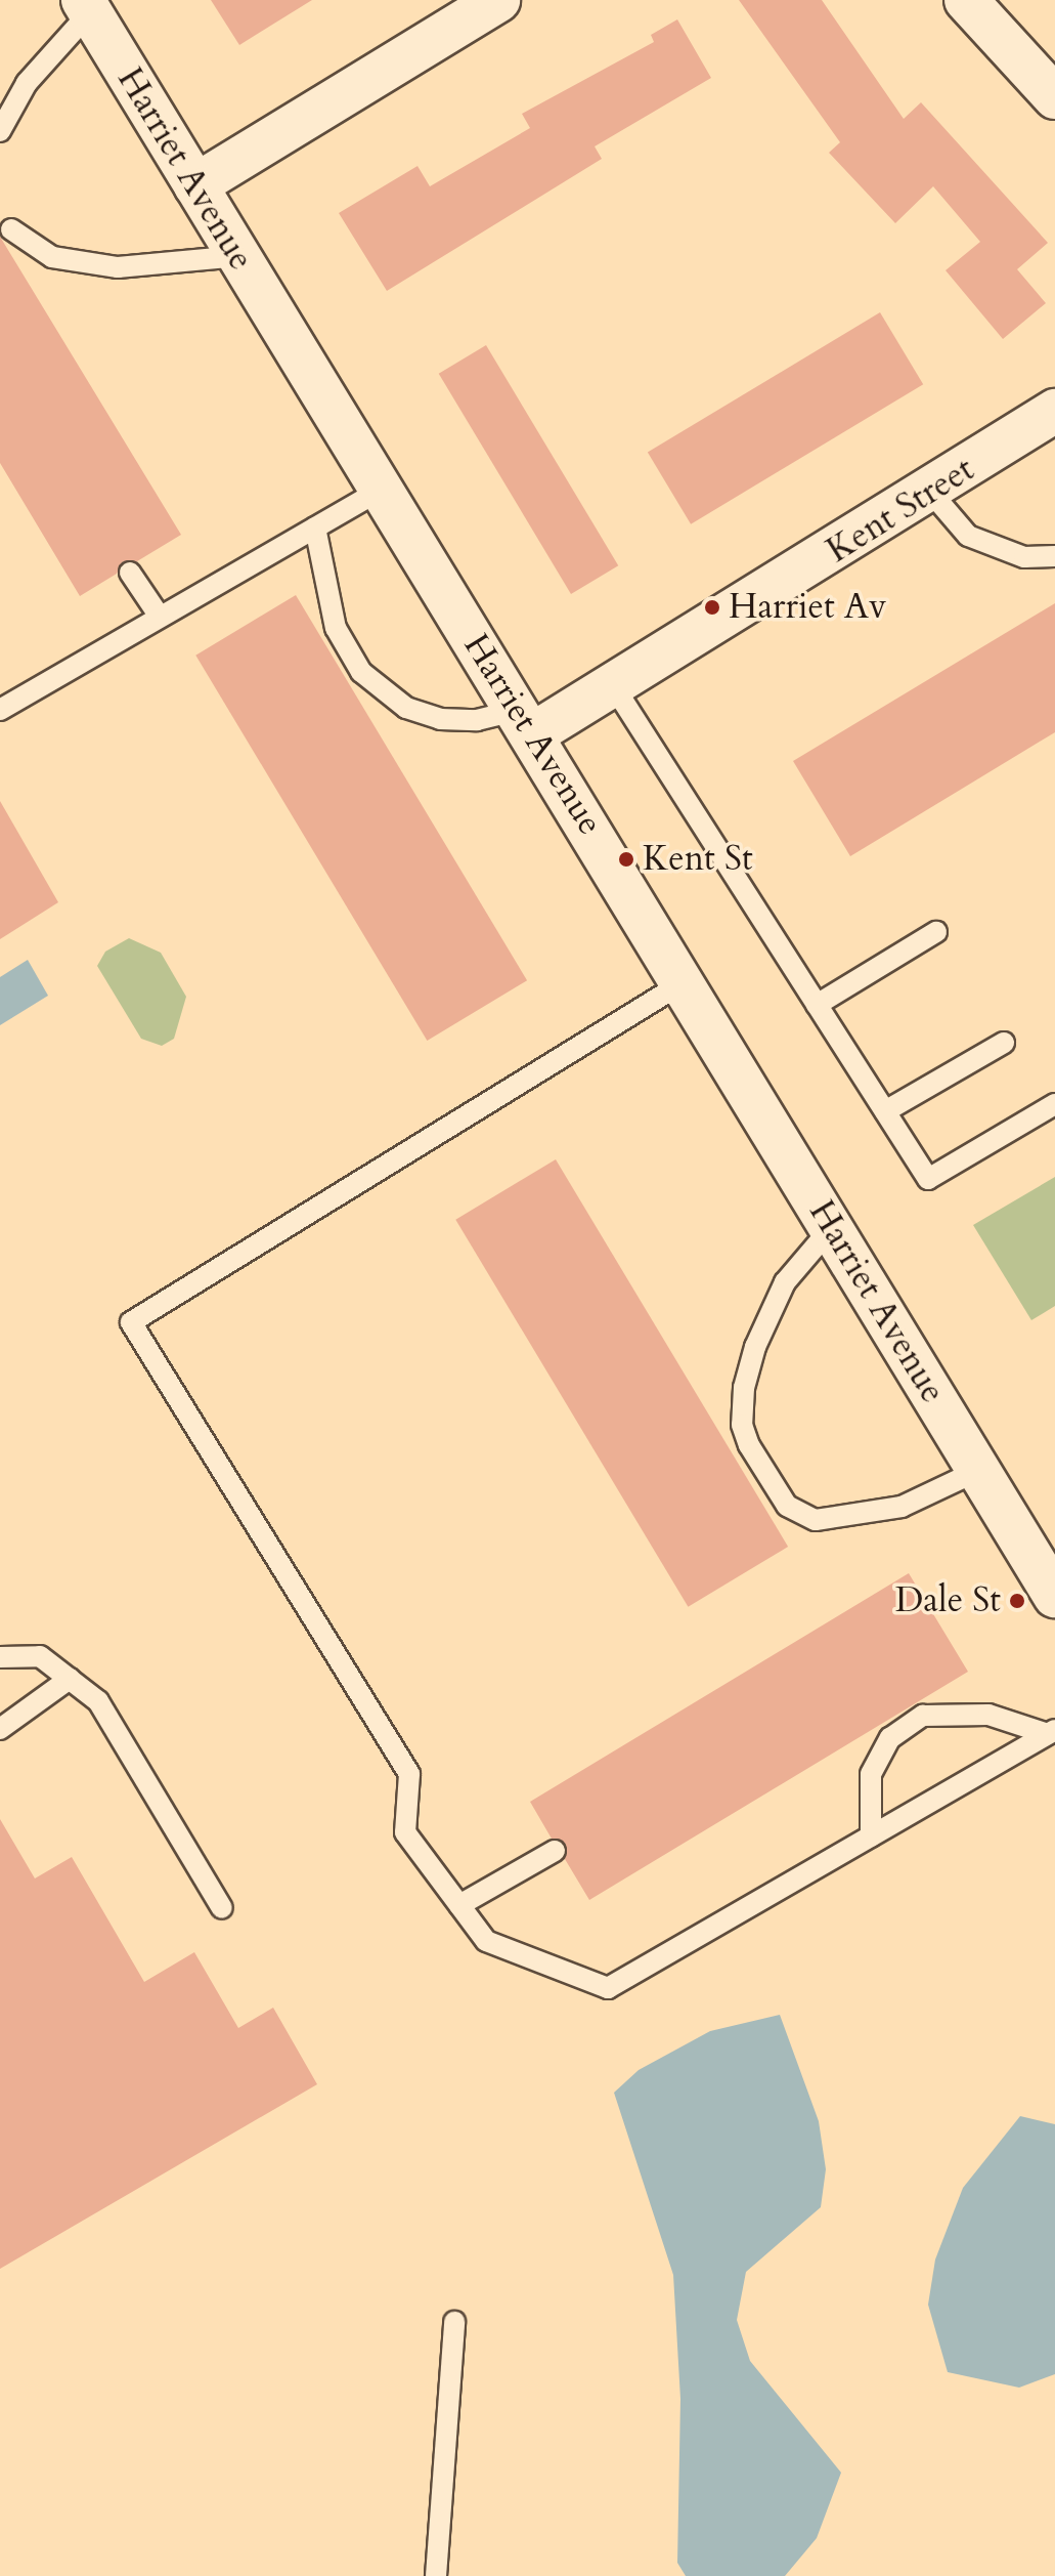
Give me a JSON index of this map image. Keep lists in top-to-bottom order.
{
  "streets": {
    "street": ["Harriet Avenue", "Kent Street"]
  },
  "crossings": [
    ["Harriet Avenue", "Kent Street"]
  ],
  "places": ["Harriet Av", "Kent St", "Dale St"]
}
